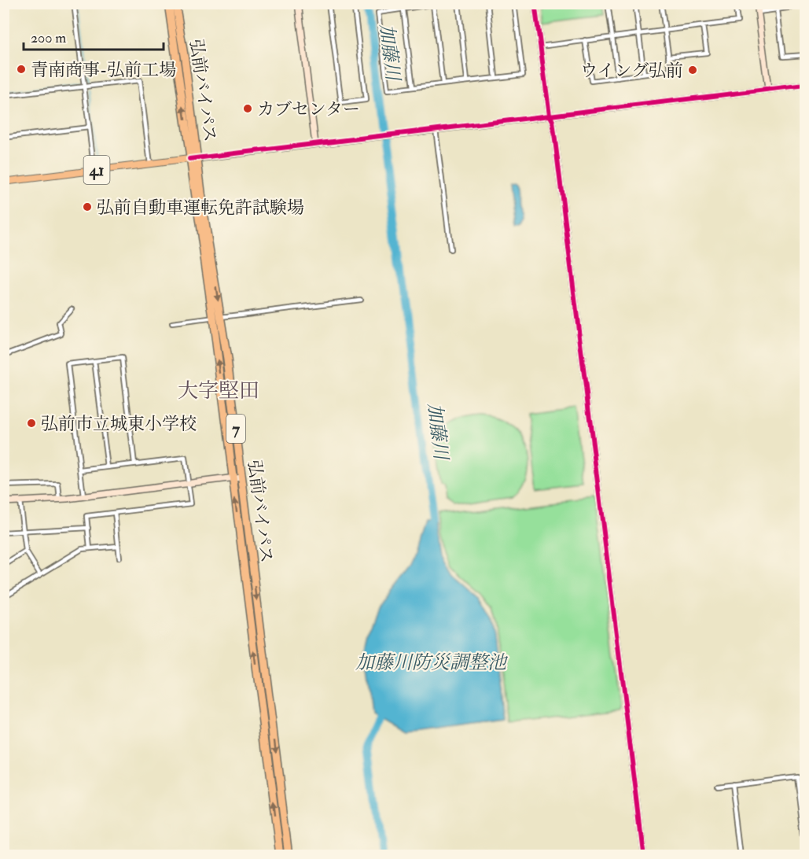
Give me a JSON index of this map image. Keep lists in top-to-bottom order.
{
  "streets": {
    "highway": ["弘前バイパス", "7"],
    "main road": ["41"]
  },
  "crossings": [
    ["弘前バイパス", "41"]
  ],
  "districts": ["大字堅田"],
  "water": ["加藤川", "加藤川防災調整池"],
  "places": [
    "青南商事-弘前工場",
    "ウイング弘前",
    "カブセンター",
    "弘前自動車運転免許試験場",
    "弘前市立城東小学校"
  ],
  "scale_bar": "200 m"
}
